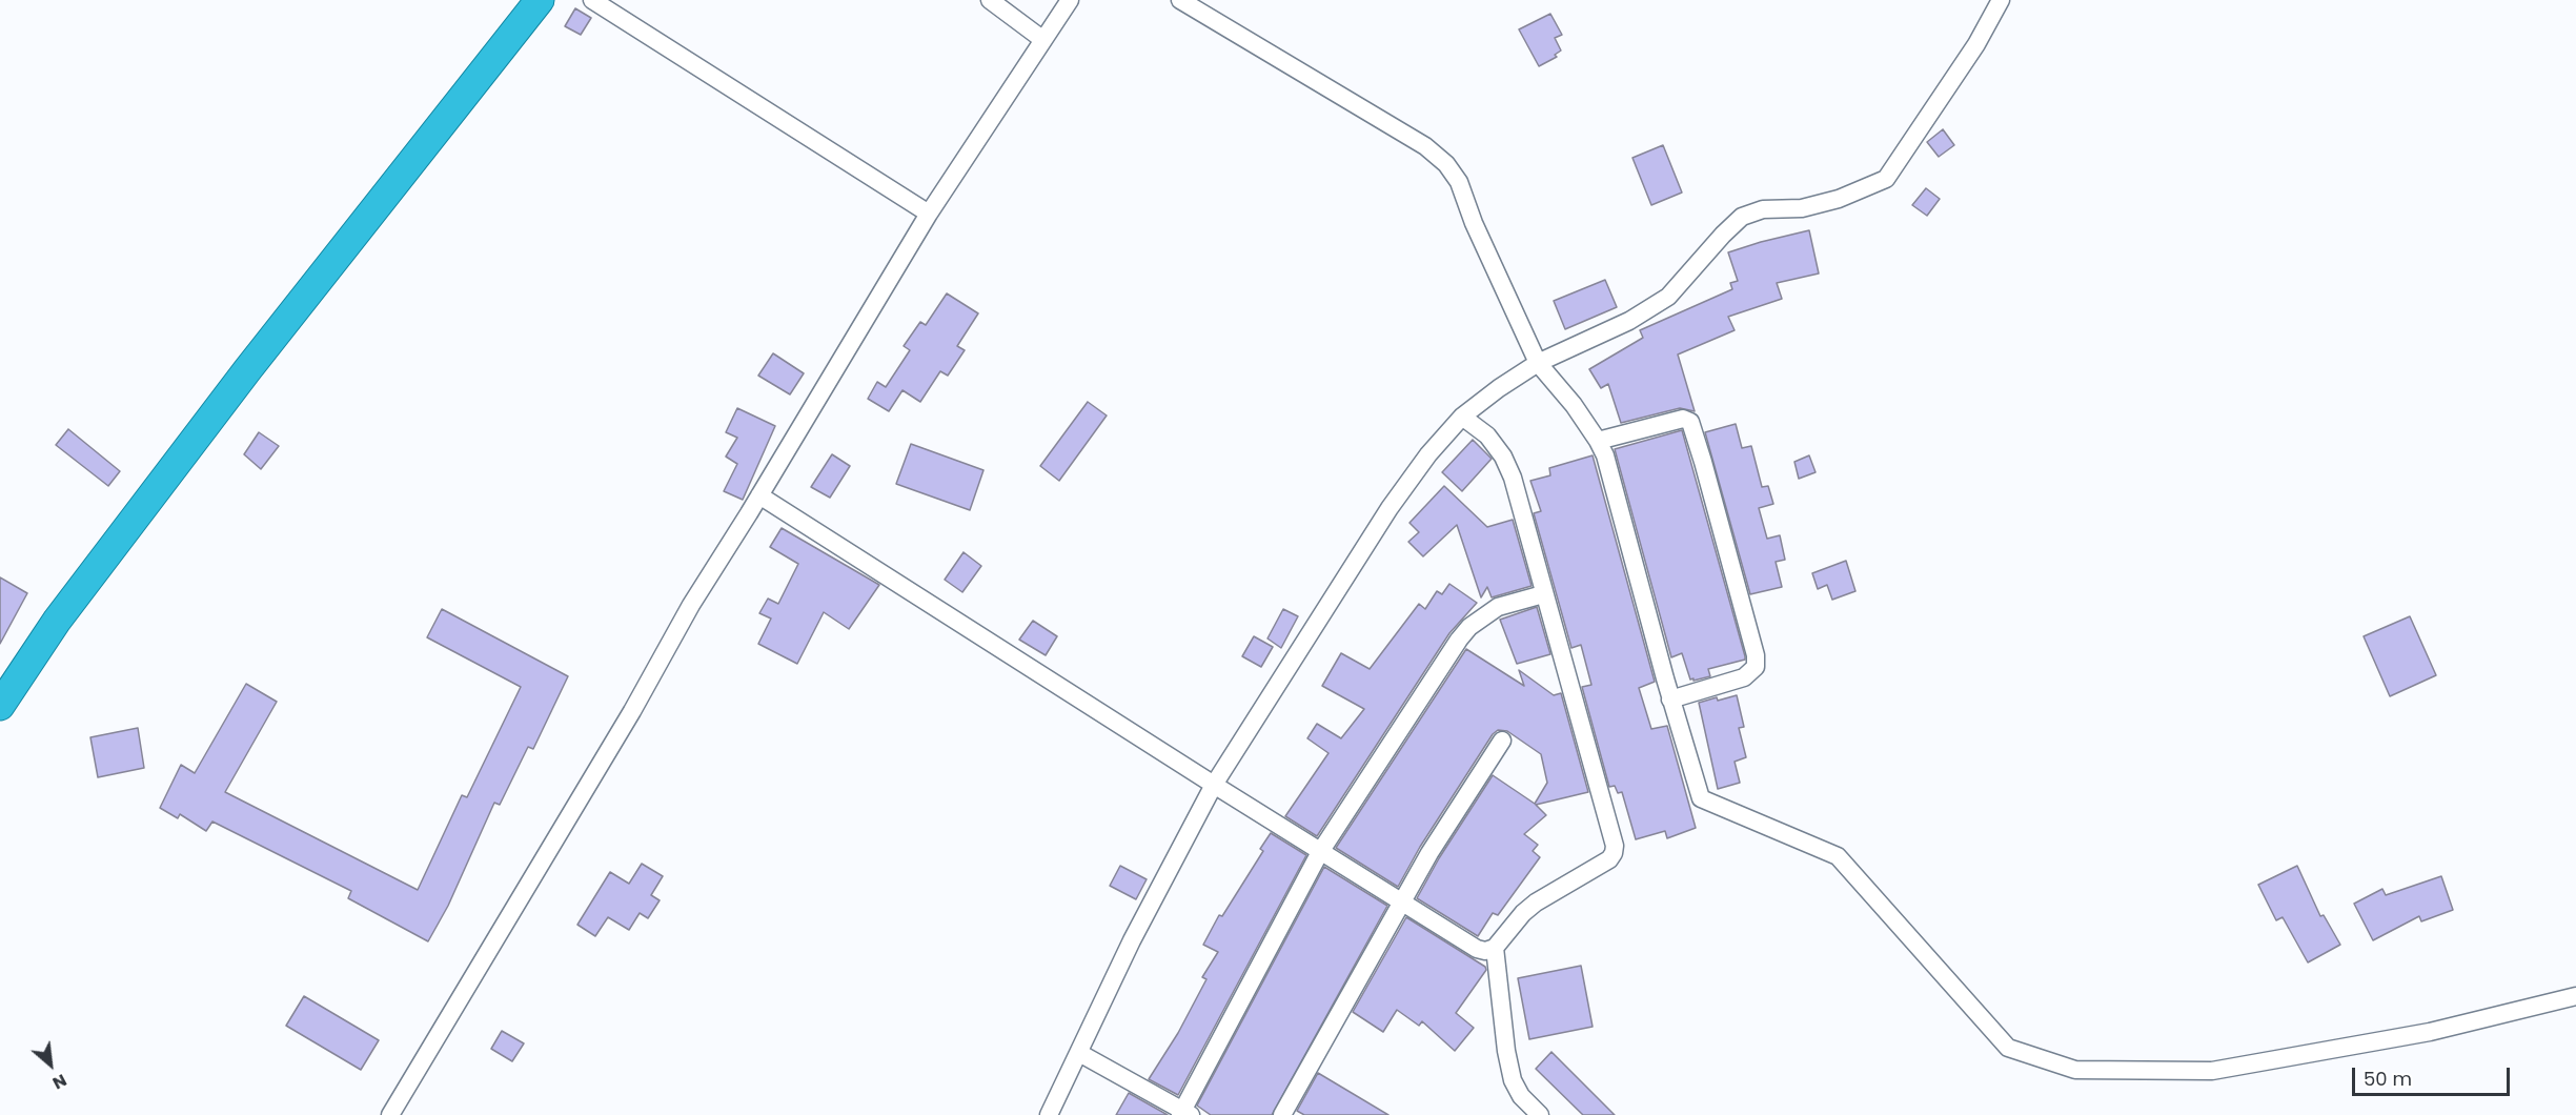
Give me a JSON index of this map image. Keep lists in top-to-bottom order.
{
  "scale_bar": "50 m",
  "north": "bottom right"
}
